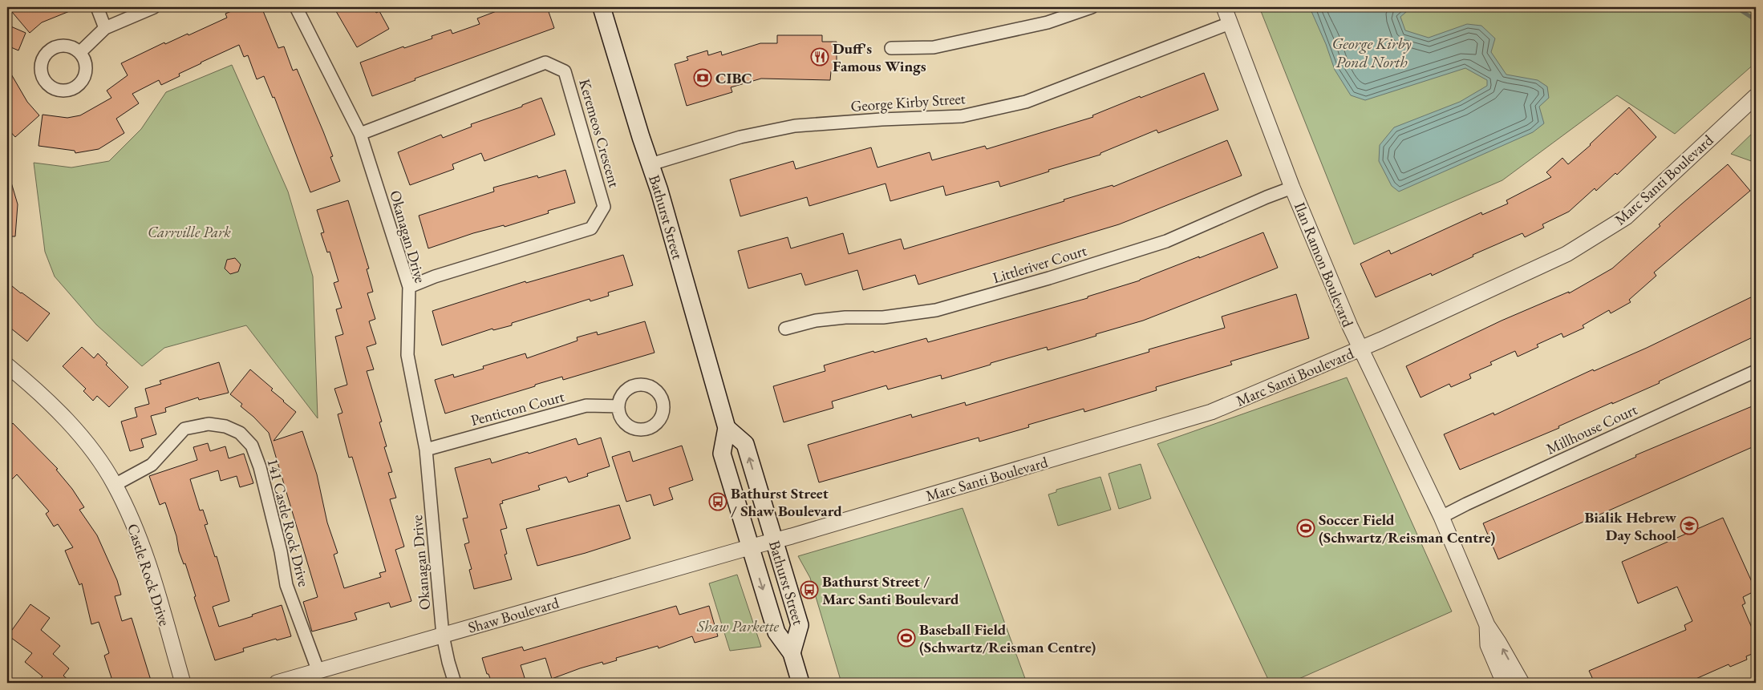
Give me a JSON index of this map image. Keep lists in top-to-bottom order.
{
  "streets": {
    "main road": ["Bathurst Street"],
    "street": [
      "George Kirby Street",
      "Keremeos Crescent",
      "Marc Santi Boulevard",
      "Okanagan Drive",
      "Littleriver Court",
      "Ilan Ramon Boulevard",
      "Penticton Court",
      "Millhouse Court",
      "141 Castle Rock Drive",
      "Castle Rock Drive",
      "Shaw Boulevard"
    ]
  },
  "crossings": [
    ["George Kirby Street", "Bathurst Street"],
    ["George Kirby Street", "Ilan Ramon Boulevard"],
    ["Keremeos Crescent", "Okanagan Drive"],
    ["Marc Santi Boulevard", "Bathurst Street"],
    ["Marc Santi Boulevard", "Ilan Ramon Boulevard"],
    ["Marc Santi Boulevard", "Shaw Boulevard"],
    ["Bathurst Street", "Shaw Boulevard"],
    ["Okanagan Drive", "Penticton Court"],
    ["Okanagan Drive", "Shaw Boulevard"],
    ["Littleriver Court", "Ilan Ramon Boulevard"],
    ["Ilan Ramon Boulevard", "Millhouse Court"],
    ["141 Castle Rock Drive", "Castle Rock Drive"],
    ["141 Castle Rock Drive", "Shaw Boulevard"]
  ],
  "water": ["George Kirby Pond North"],
  "parks": ["Carrville Park", "Shaw Parkette"],
  "places": {
    "restaurant": ["Duff's Famous Wings"],
    "bank": ["CIBC"],
    "bus stop": ["Bathurst Street / Shaw Boulevard", "Bathurst Street / Marc Santi Boulevard"],
    "school or university": ["Bialik Hebrew Day School"],
    "sports": ["Soccer Field (Schwartz/Reisman Centre)", "Baseball Field (Schwartz/Reisman Centre)"]
  }
}
